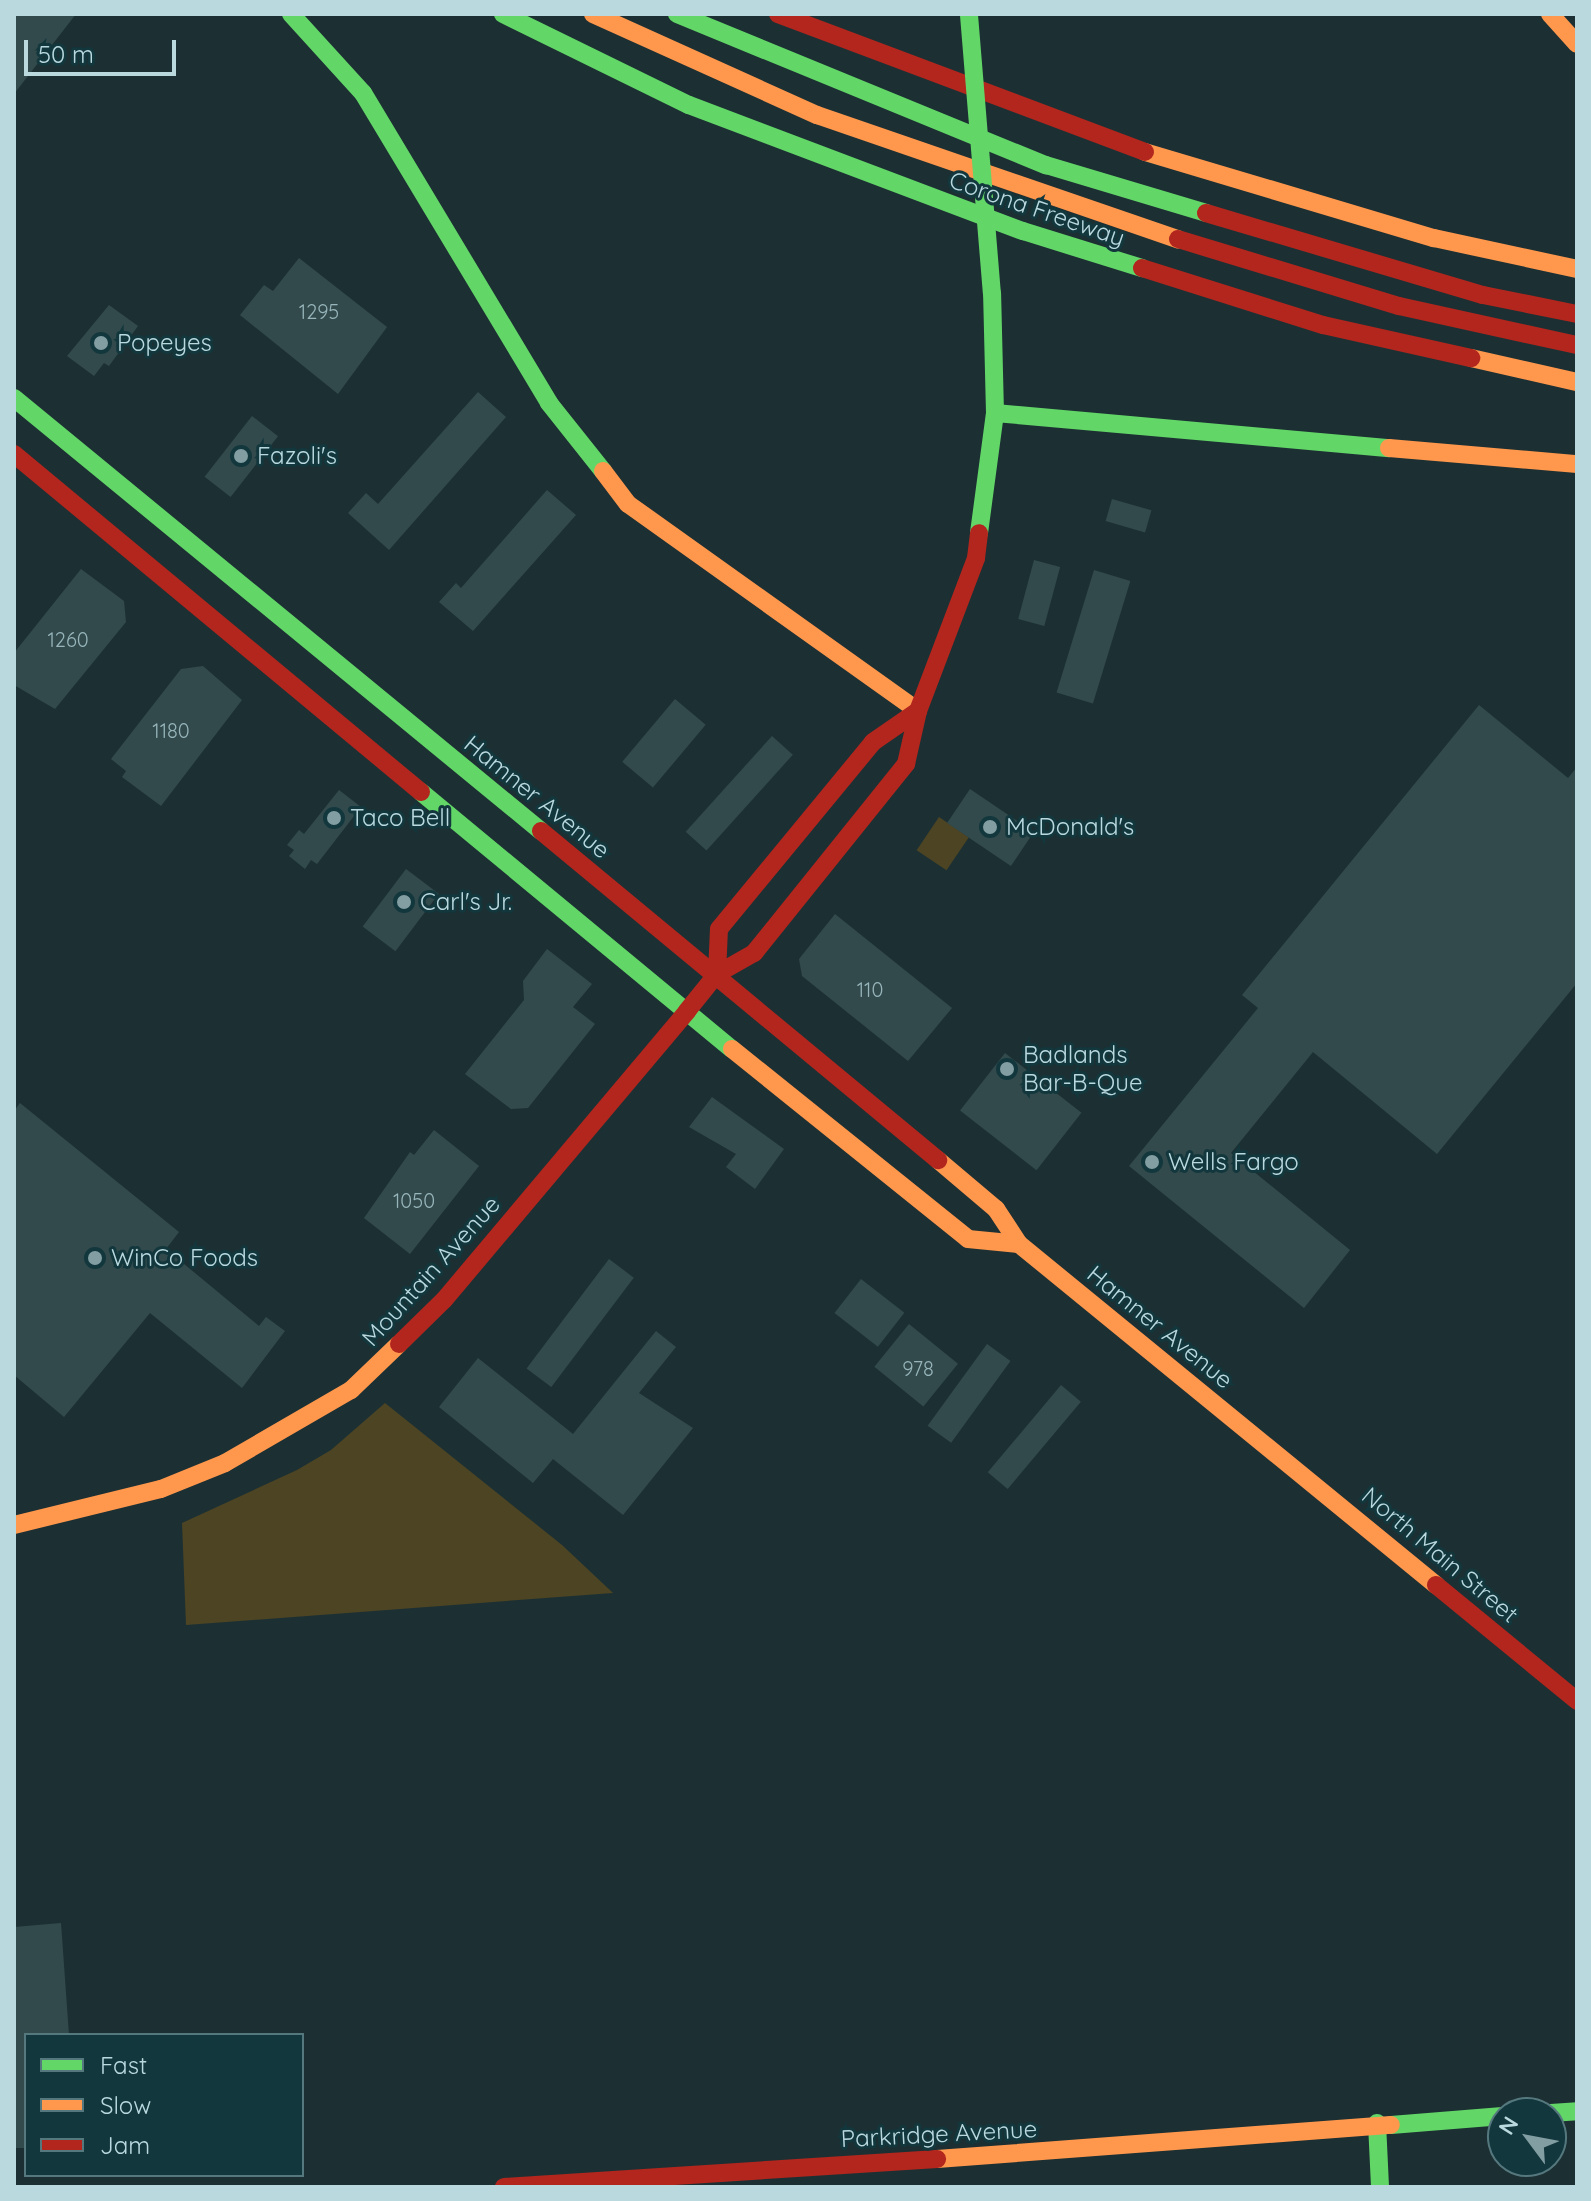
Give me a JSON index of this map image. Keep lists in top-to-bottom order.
{
  "streets": {
    "main road": [
      "Corona Freeway",
      "Hamner Avenue",
      "Mountain Avenue",
      "North Main Street",
      "Parkridge Avenue"
    ]
  },
  "crossings": [
    ["Hamner Avenue", "Mountain Avenue"],
    ["Hamner Avenue", "North Main Street"]
  ],
  "places": [
    "Popeyes",
    "Fazoli's",
    "Taco Bell",
    "McDonald's",
    "Carl's Jr.",
    "Badlands Bar-B-Que",
    "Wells Fargo",
    "WinCo Foods"
  ],
  "house_numbers": [
    "1295",
    "1260",
    "1180",
    "110",
    "1050",
    "978"
  ],
  "legend": ["Fast", "Slow", "Jam"],
  "scale_bar": "50 m",
  "north": "top left"
}
